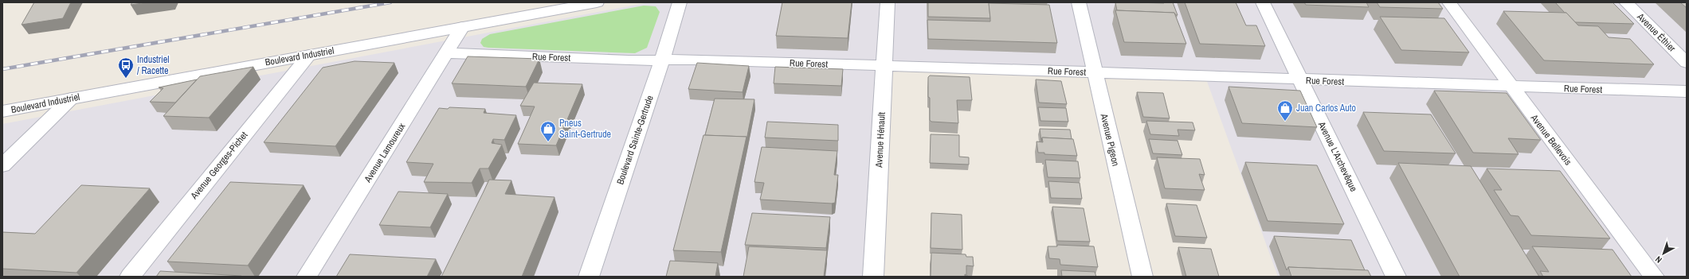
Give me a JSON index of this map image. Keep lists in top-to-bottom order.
{
  "streets": {
    "street": [
      "Avenue Éthier",
      "Boulevard Industriel",
      "Rue Forest",
      "Boulevard Sainte-Gertrude",
      "Avenue Hénault",
      "Avenue Pigeon",
      "Avenue Bellevois",
      "Avenue Lamoureux",
      "Avenue L'Archevêque",
      "Avenue Georges-Pichet"
    ]
  },
  "crossings": [
    ["Boulevard Industriel", "Avenue Lamoureux"],
    ["Boulevard Industriel", "Avenue Georges-Pichet"],
    ["Rue Forest", "Boulevard Sainte-Gertrude"],
    ["Rue Forest", "Avenue Hénault"],
    ["Rue Forest", "Avenue Pigeon"],
    ["Rue Forest", "Avenue Bellevois"],
    ["Rue Forest", "Avenue Lamoureux"],
    ["Rue Forest", "Avenue L'Archevêque"]
  ],
  "places": {
    "bus stop": ["Industriel / Racette"],
    "shop": ["Juan Carlos Auto", "Pneus Saint-Gertrude"]
  },
  "north": "bottom left"
}
